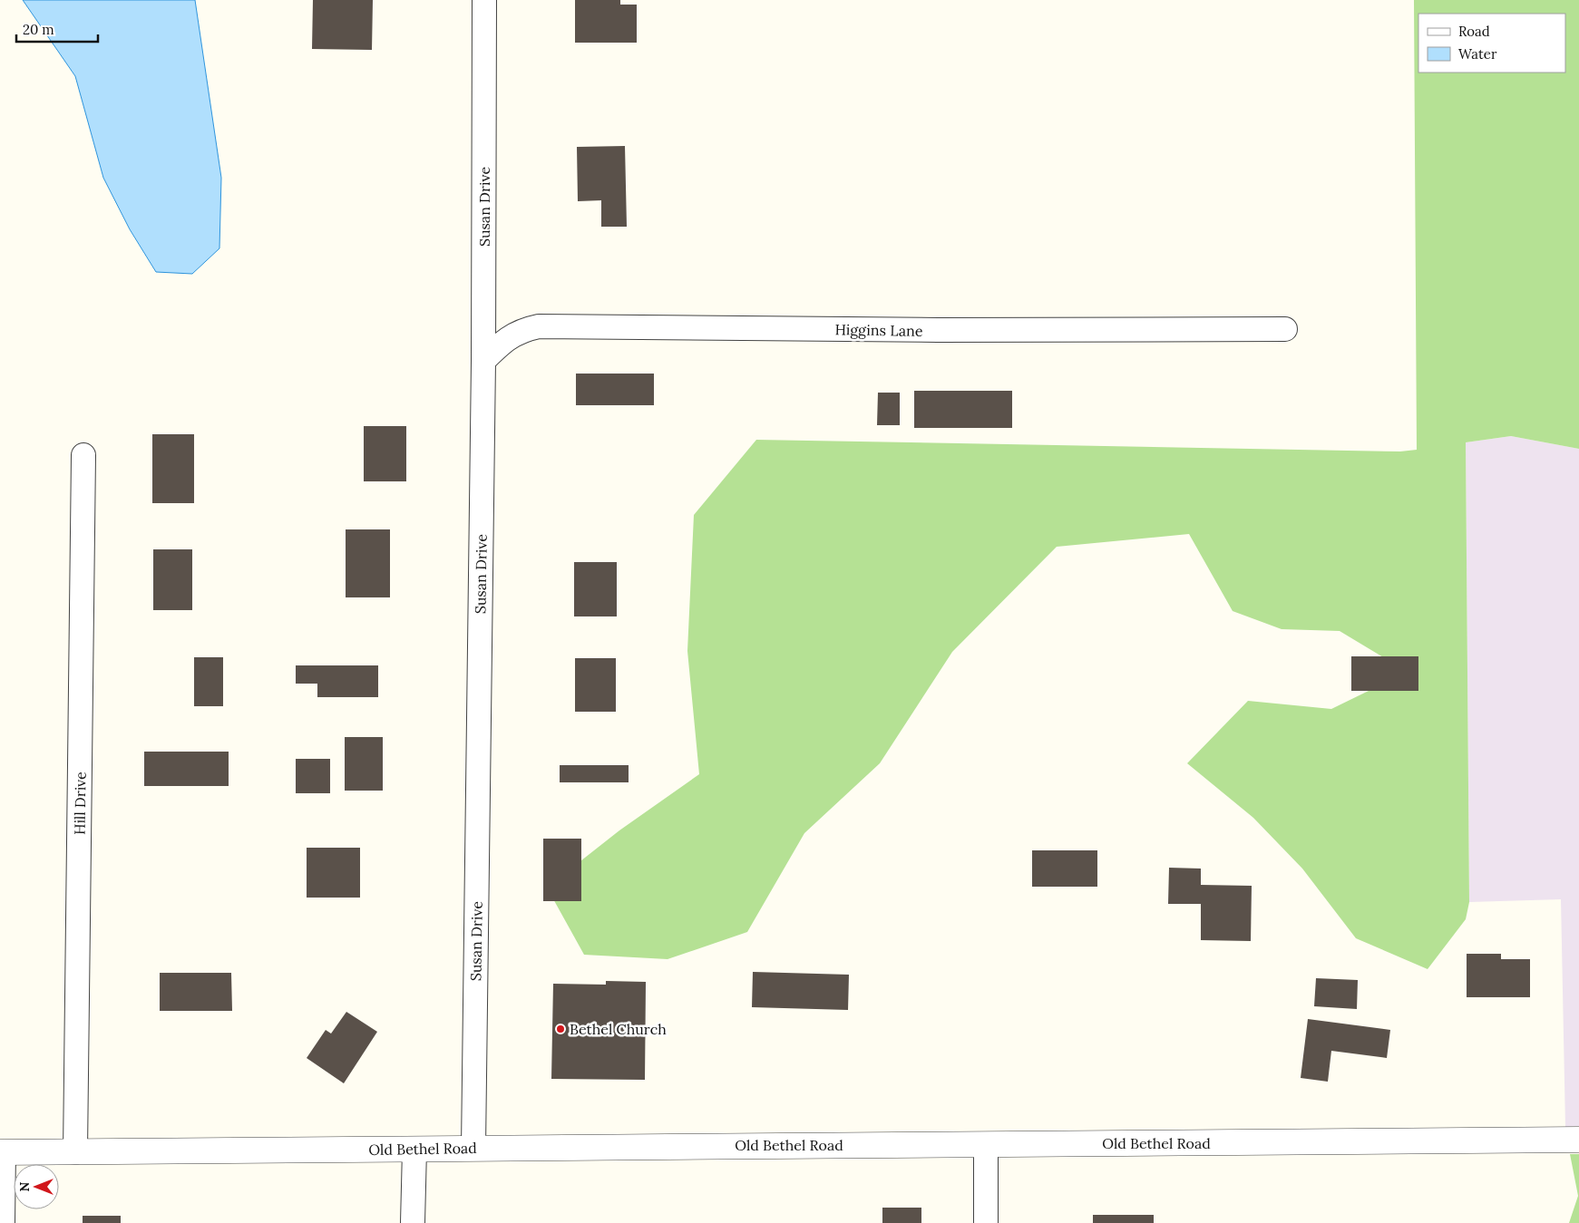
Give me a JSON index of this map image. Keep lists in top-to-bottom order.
{
  "streets": {
    "street": [
      "Susan Drive",
      "Higgins Lane",
      "Hill Drive",
      "Old Bethel Road"
    ]
  },
  "crossings": [
    ["Susan Drive", "Higgins Lane"],
    ["Susan Drive", "Old Bethel Road"],
    ["Hill Drive", "Old Bethel Road"]
  ],
  "places": ["Bethel Church"],
  "legend": ["Road", "Water"],
  "scale_bar": "20 m",
  "north": "left"
}
